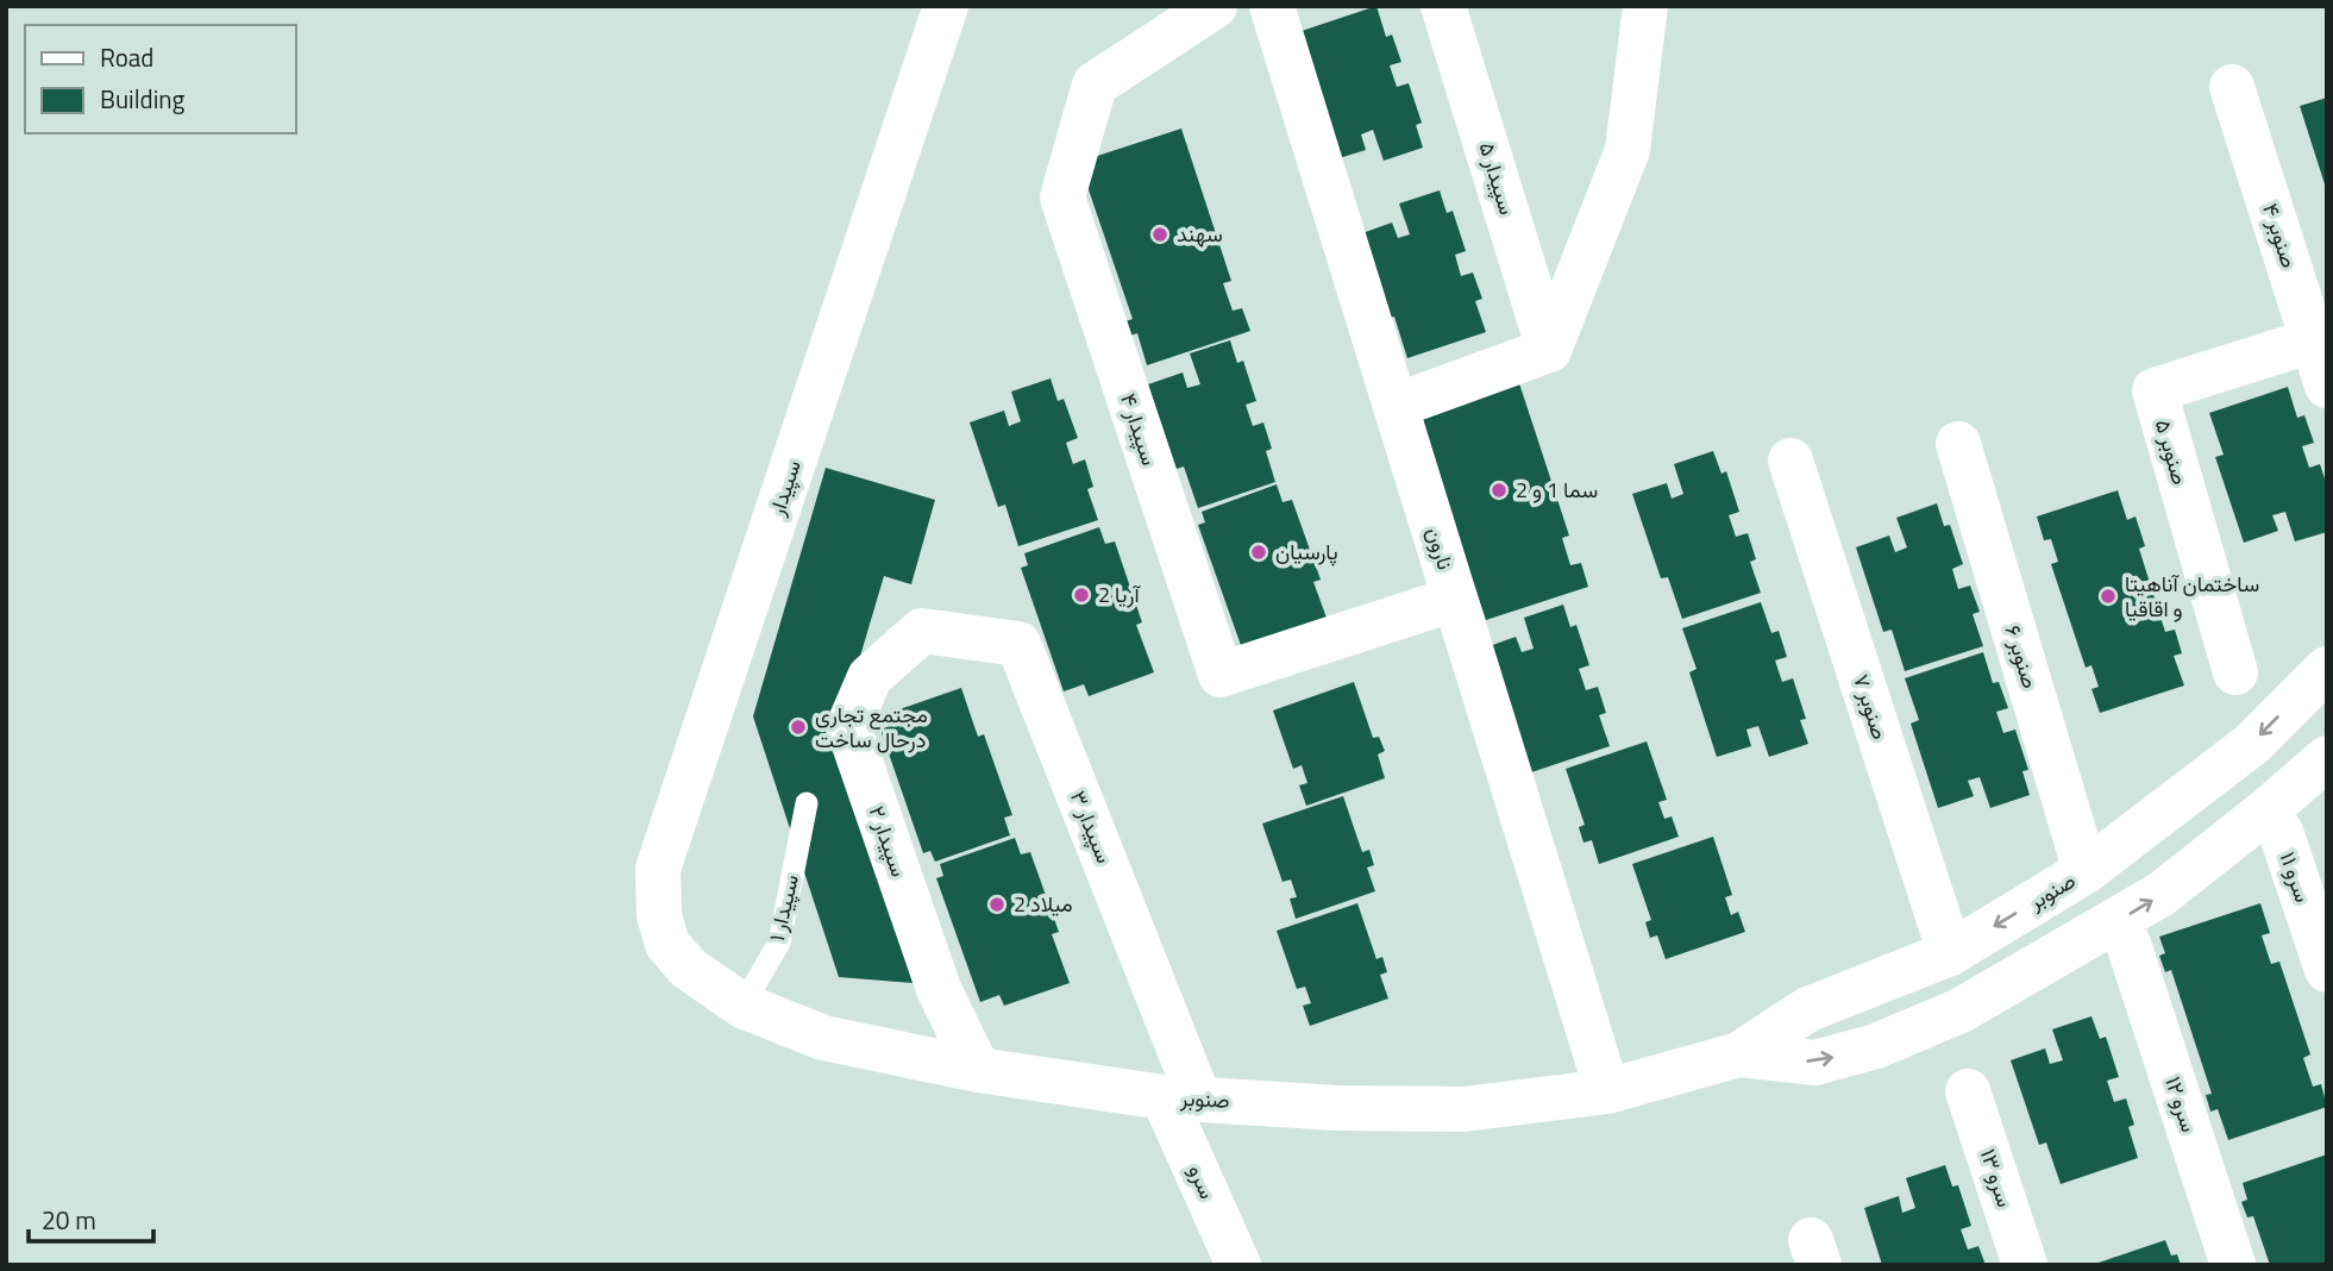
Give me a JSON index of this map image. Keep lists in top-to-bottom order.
{
  "streets": {
    "street": [
      "سپیدار ۵",
      "صنوبر ۴",
      "سپیدار ۴",
      "صنوبر ۵",
      "سپیدار",
      "نارون",
      "صنوبر ۶",
      "صنوبر ۷",
      "سپیدار ۳",
      "سپیدار ۲",
      "سرو ۱۱",
      "صنوبر",
      "سرو ۱۲",
      "سرو ۱۳",
      "سرو"
    ],
    "lane": ["سپیدار ۱"]
  },
  "crossings": [
    ["صنوبر ۴", "صنوبر ۵"],
    ["سپیدار ۴", "نارون"],
    ["سپیدار", "صنوبر"],
    ["نارون", "صنوبر"],
    ["صنوبر ۶", "صنوبر"],
    ["صنوبر ۷", "صنوبر"],
    ["سپیدار ۳", "سپیدار ۲"],
    ["سپیدار ۳", "صنوبر"],
    ["سپیدار ۳", "سرو"],
    ["سپیدار ۲", "صنوبر"],
    ["صنوبر", "سپیدار ۱"],
    ["صنوبر", "سرو"]
  ],
  "places": [
    "سهند",
    "سما 1 و 2",
    "پارسیان",
    "آریا 2",
    "ساختمان آناهیتا و اقاقیا",
    "مجتمع تجاری درحال ساخت",
    "میلاد 2"
  ],
  "legend": ["Road", "Building"],
  "scale_bar": "20 m"
}
